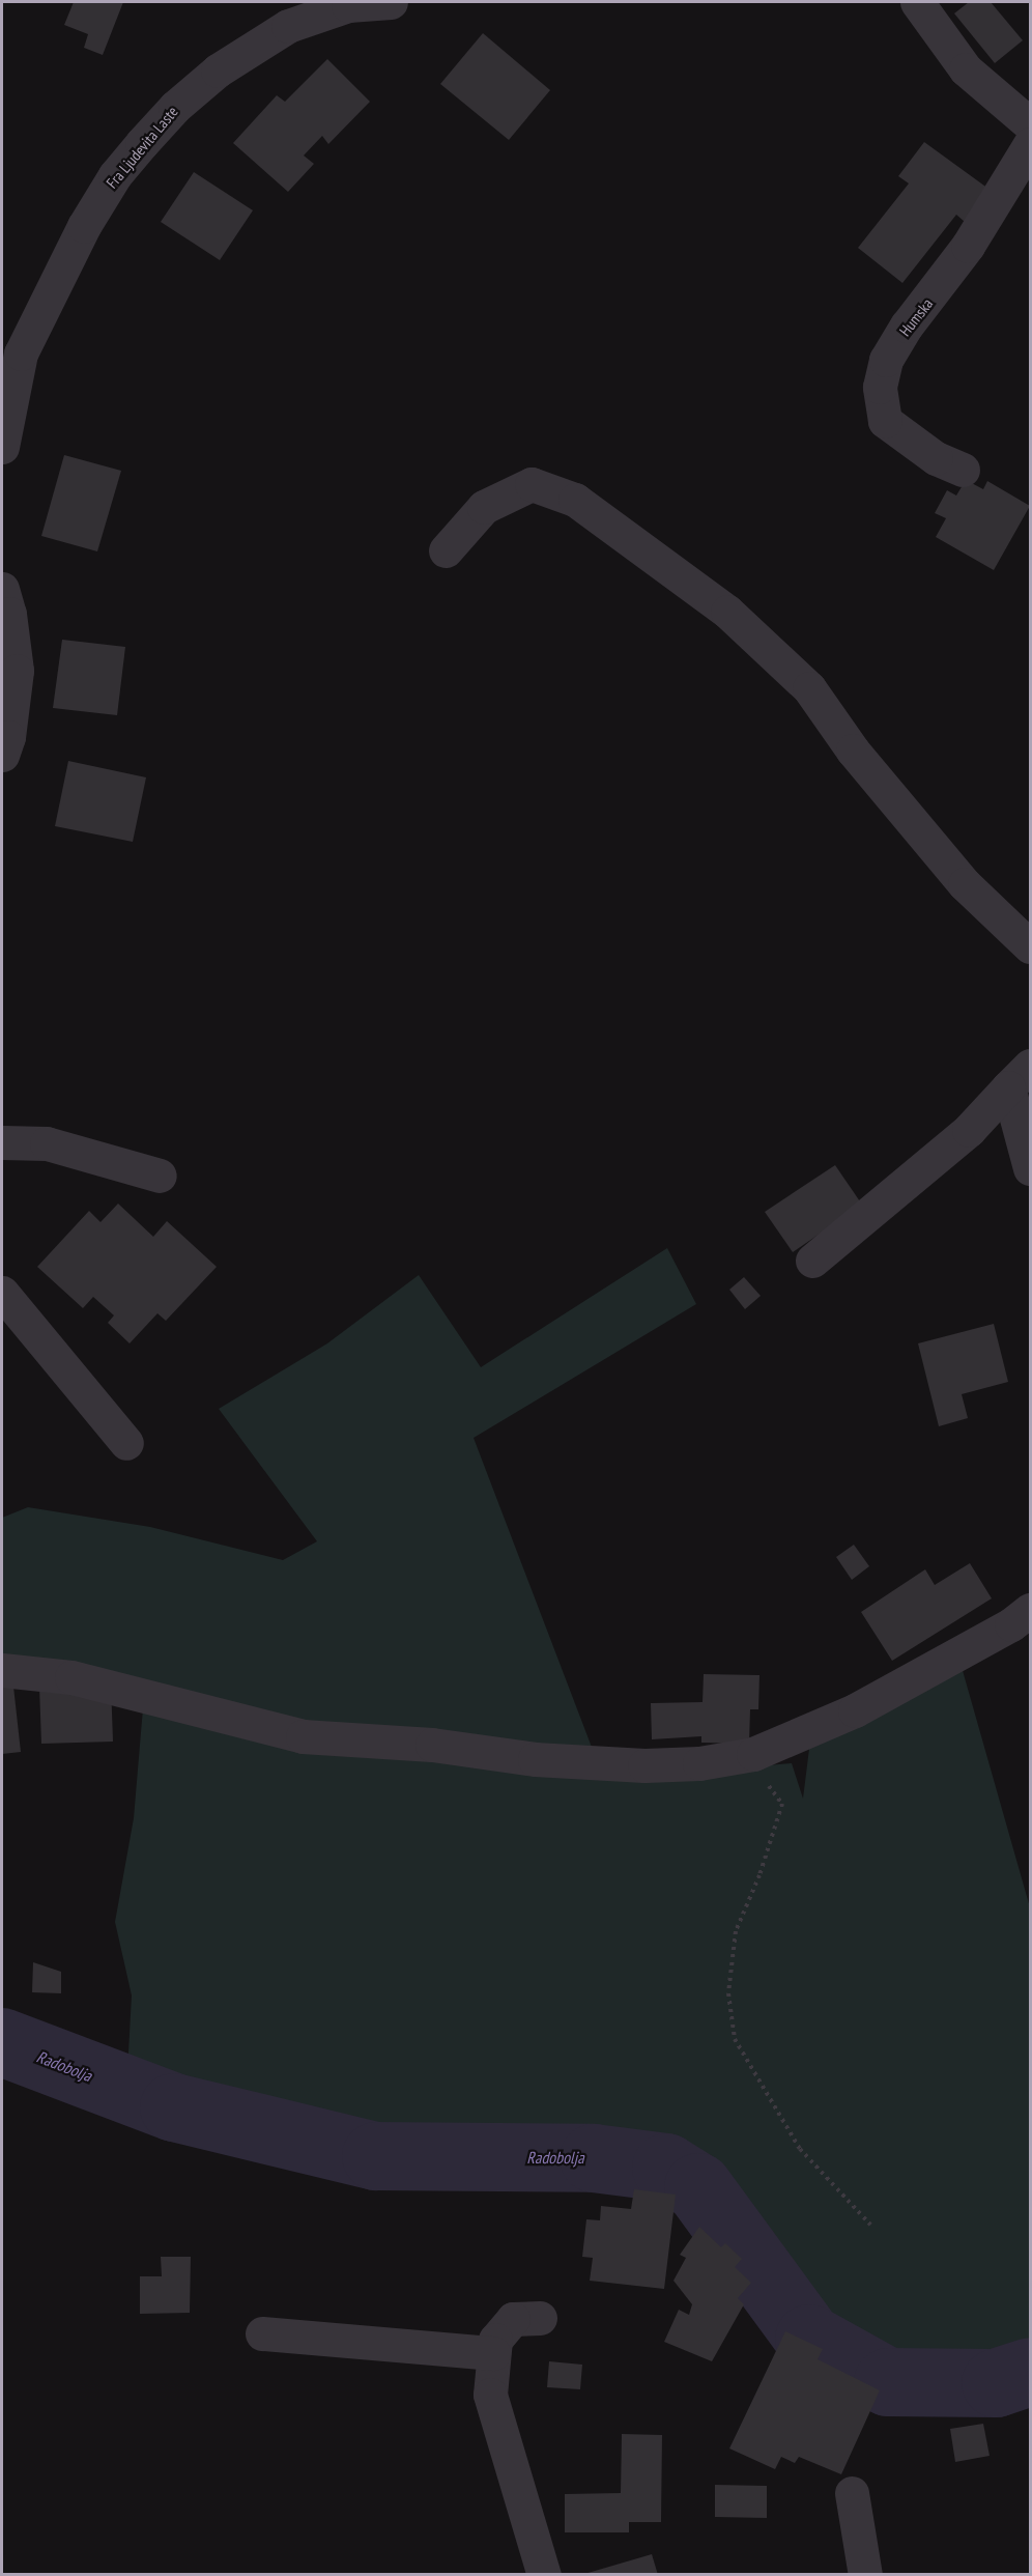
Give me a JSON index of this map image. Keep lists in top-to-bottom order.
{
  "streets": {
    "street": ["Fra Ljudevita Laste", "Humska"]
  },
  "water": ["Radobolja"]
}
